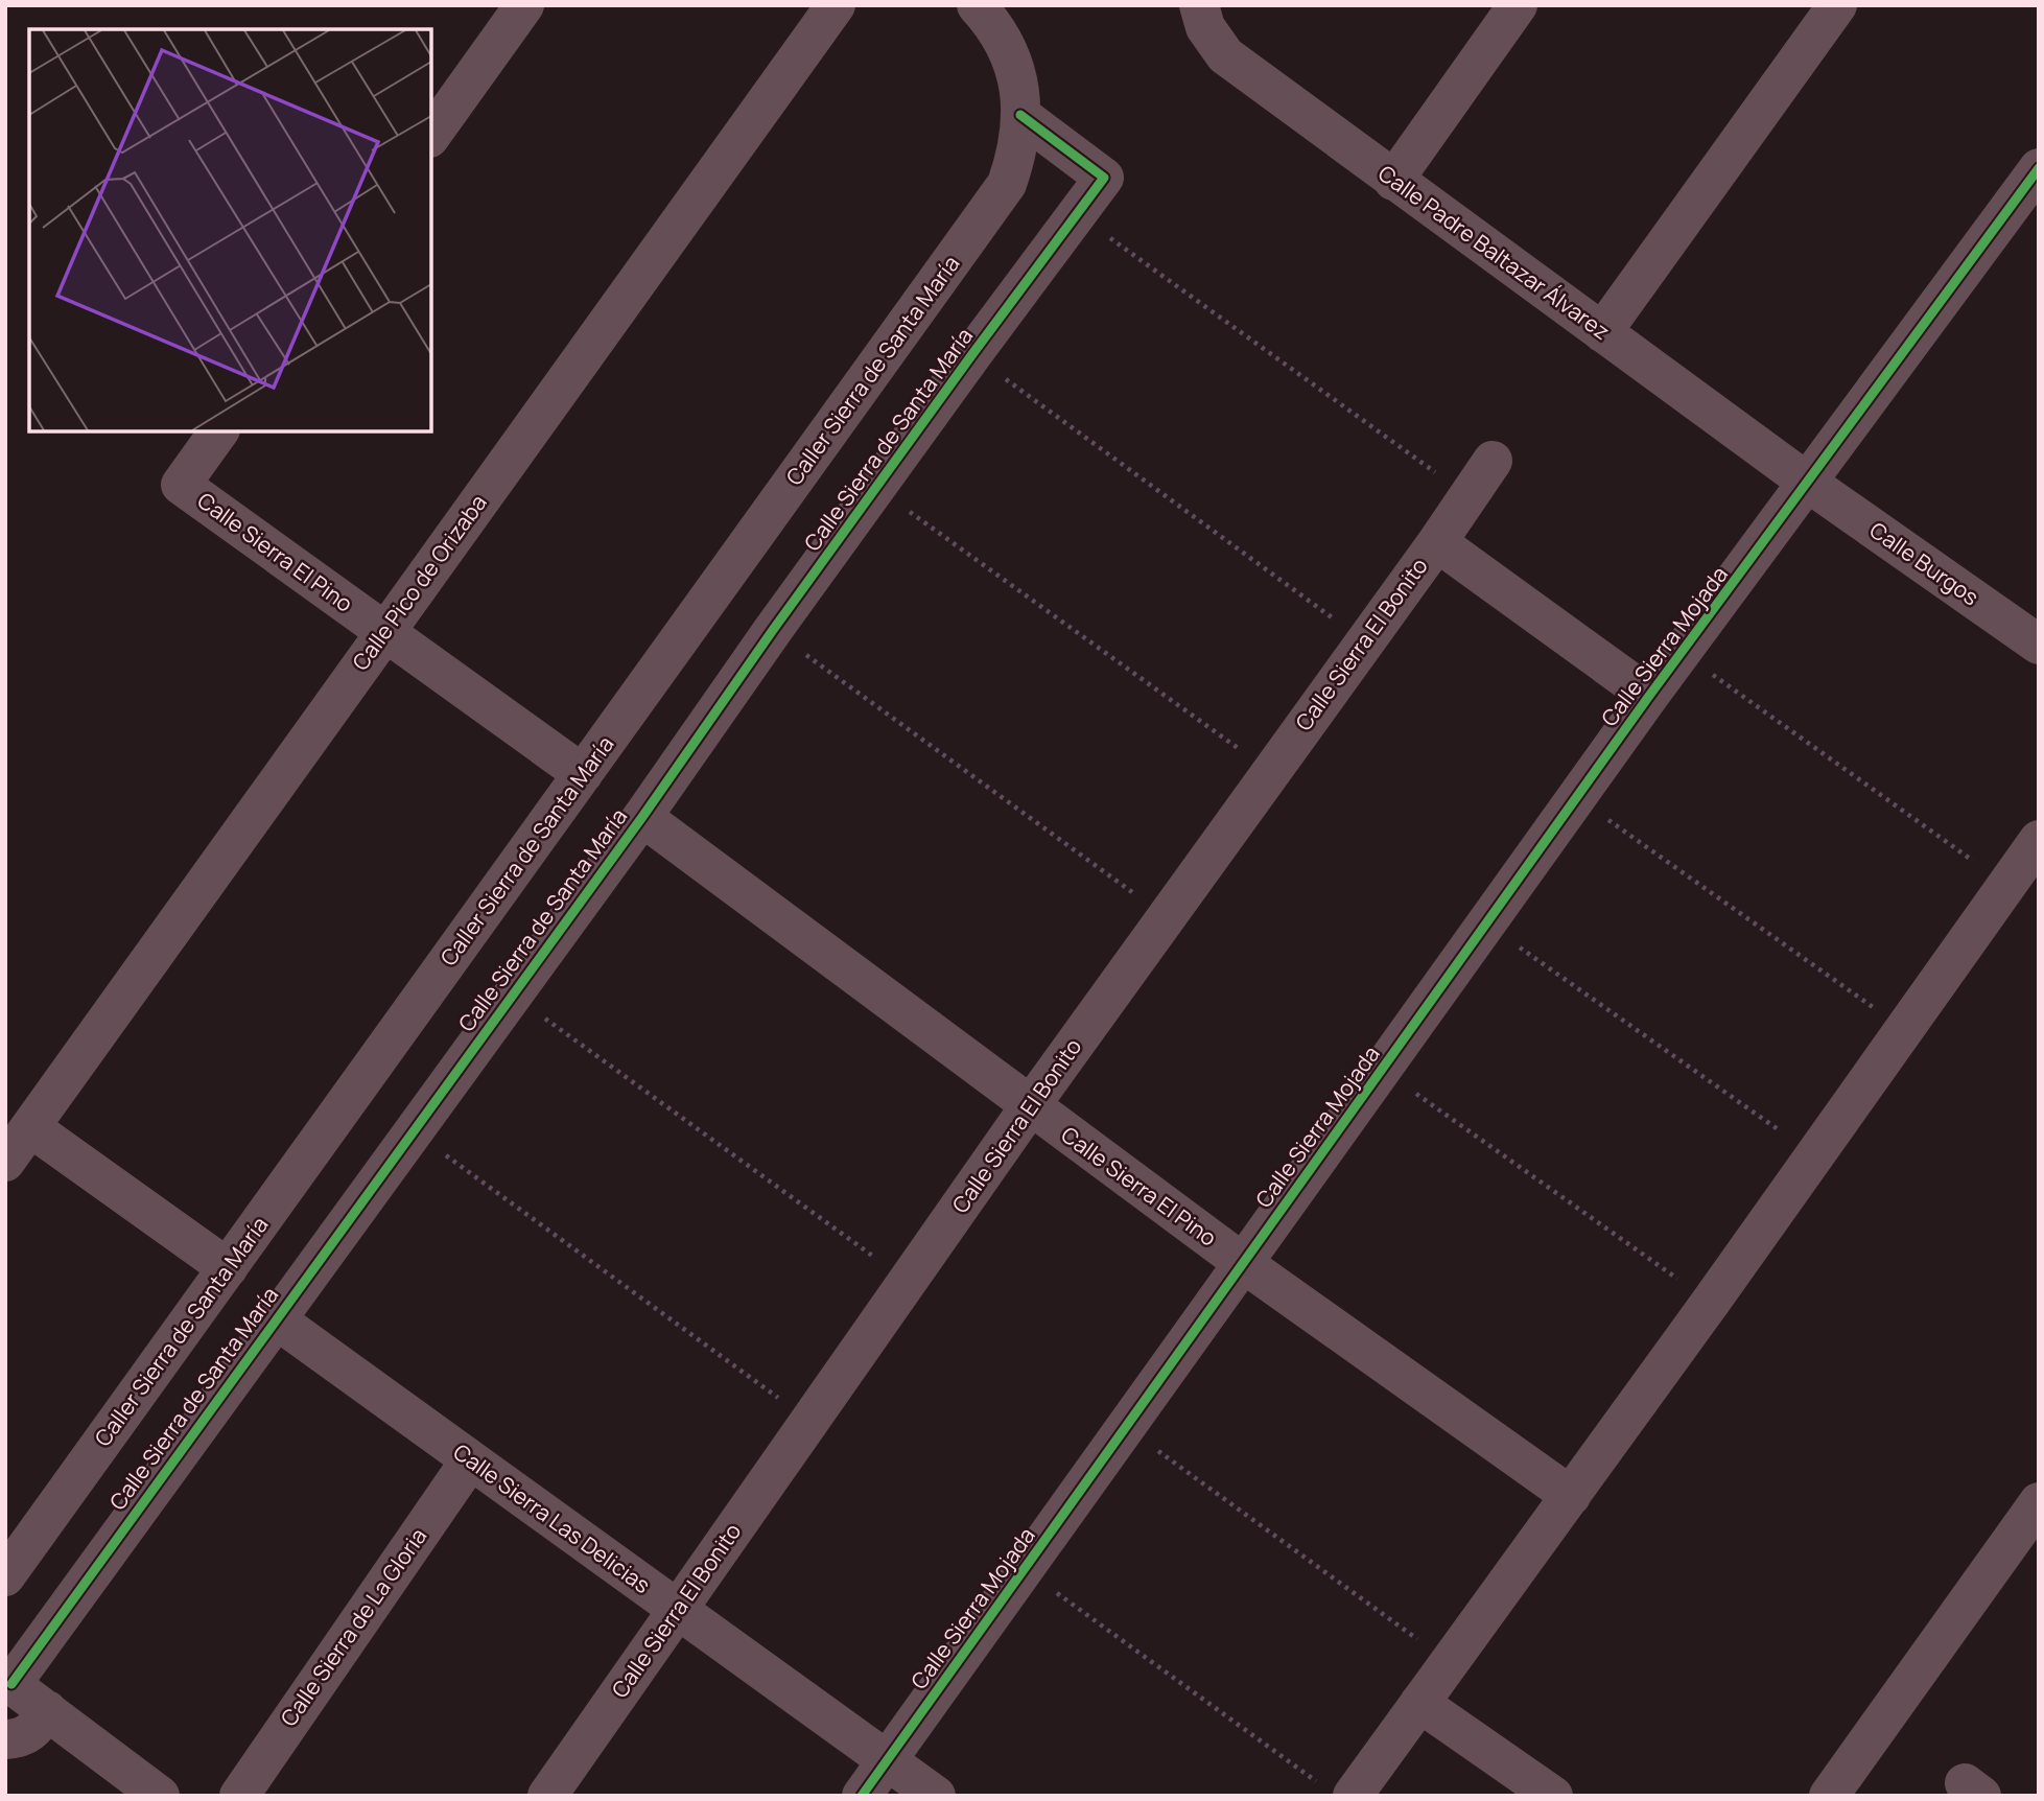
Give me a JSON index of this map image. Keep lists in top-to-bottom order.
{
  "streets": {
    "street": [
      "Calle Padre Baltazar Álvarez",
      "Caller Sierra de Santa María",
      "Calle Sierra de Santa María",
      "Calle Sierra El Pino",
      "Calle Burgos",
      "Calle Pico de Orizaba",
      "Calle Sierra El Bonito",
      "Calle Sierra Mojada",
      "Calle Sierra Las Delicias",
      "Calle Sierra de La Gloria"
    ]
  },
  "crossings": [
    ["Calle Padre Baltazar Álvarez", "Calle Burgos"],
    ["Calle Padre Baltazar Álvarez", "Calle Sierra Mojada"],
    ["Caller Sierra de Santa María", "Calle Sierra de Santa María"],
    ["Caller Sierra de Santa María", "Calle Sierra El Pino"],
    ["Calle Sierra de Santa María", "Calle Sierra El Pino"],
    ["Calle Sierra de Santa María", "Calle Sierra Las Delicias"],
    ["Calle Sierra El Pino", "Calle Pico de Orizaba"],
    ["Calle Sierra El Pino", "Calle Sierra El Bonito"],
    ["Calle Sierra El Pino", "Calle Sierra Mojada"],
    ["Calle Burgos", "Calle Sierra Mojada"],
    ["Calle Sierra El Bonito", "Calle Sierra Las Delicias"],
    ["Calle Sierra Mojada", "Calle Sierra Las Delicias"],
    ["Calle Sierra Las Delicias", "Calle Sierra de La Gloria"]
  ]
}
